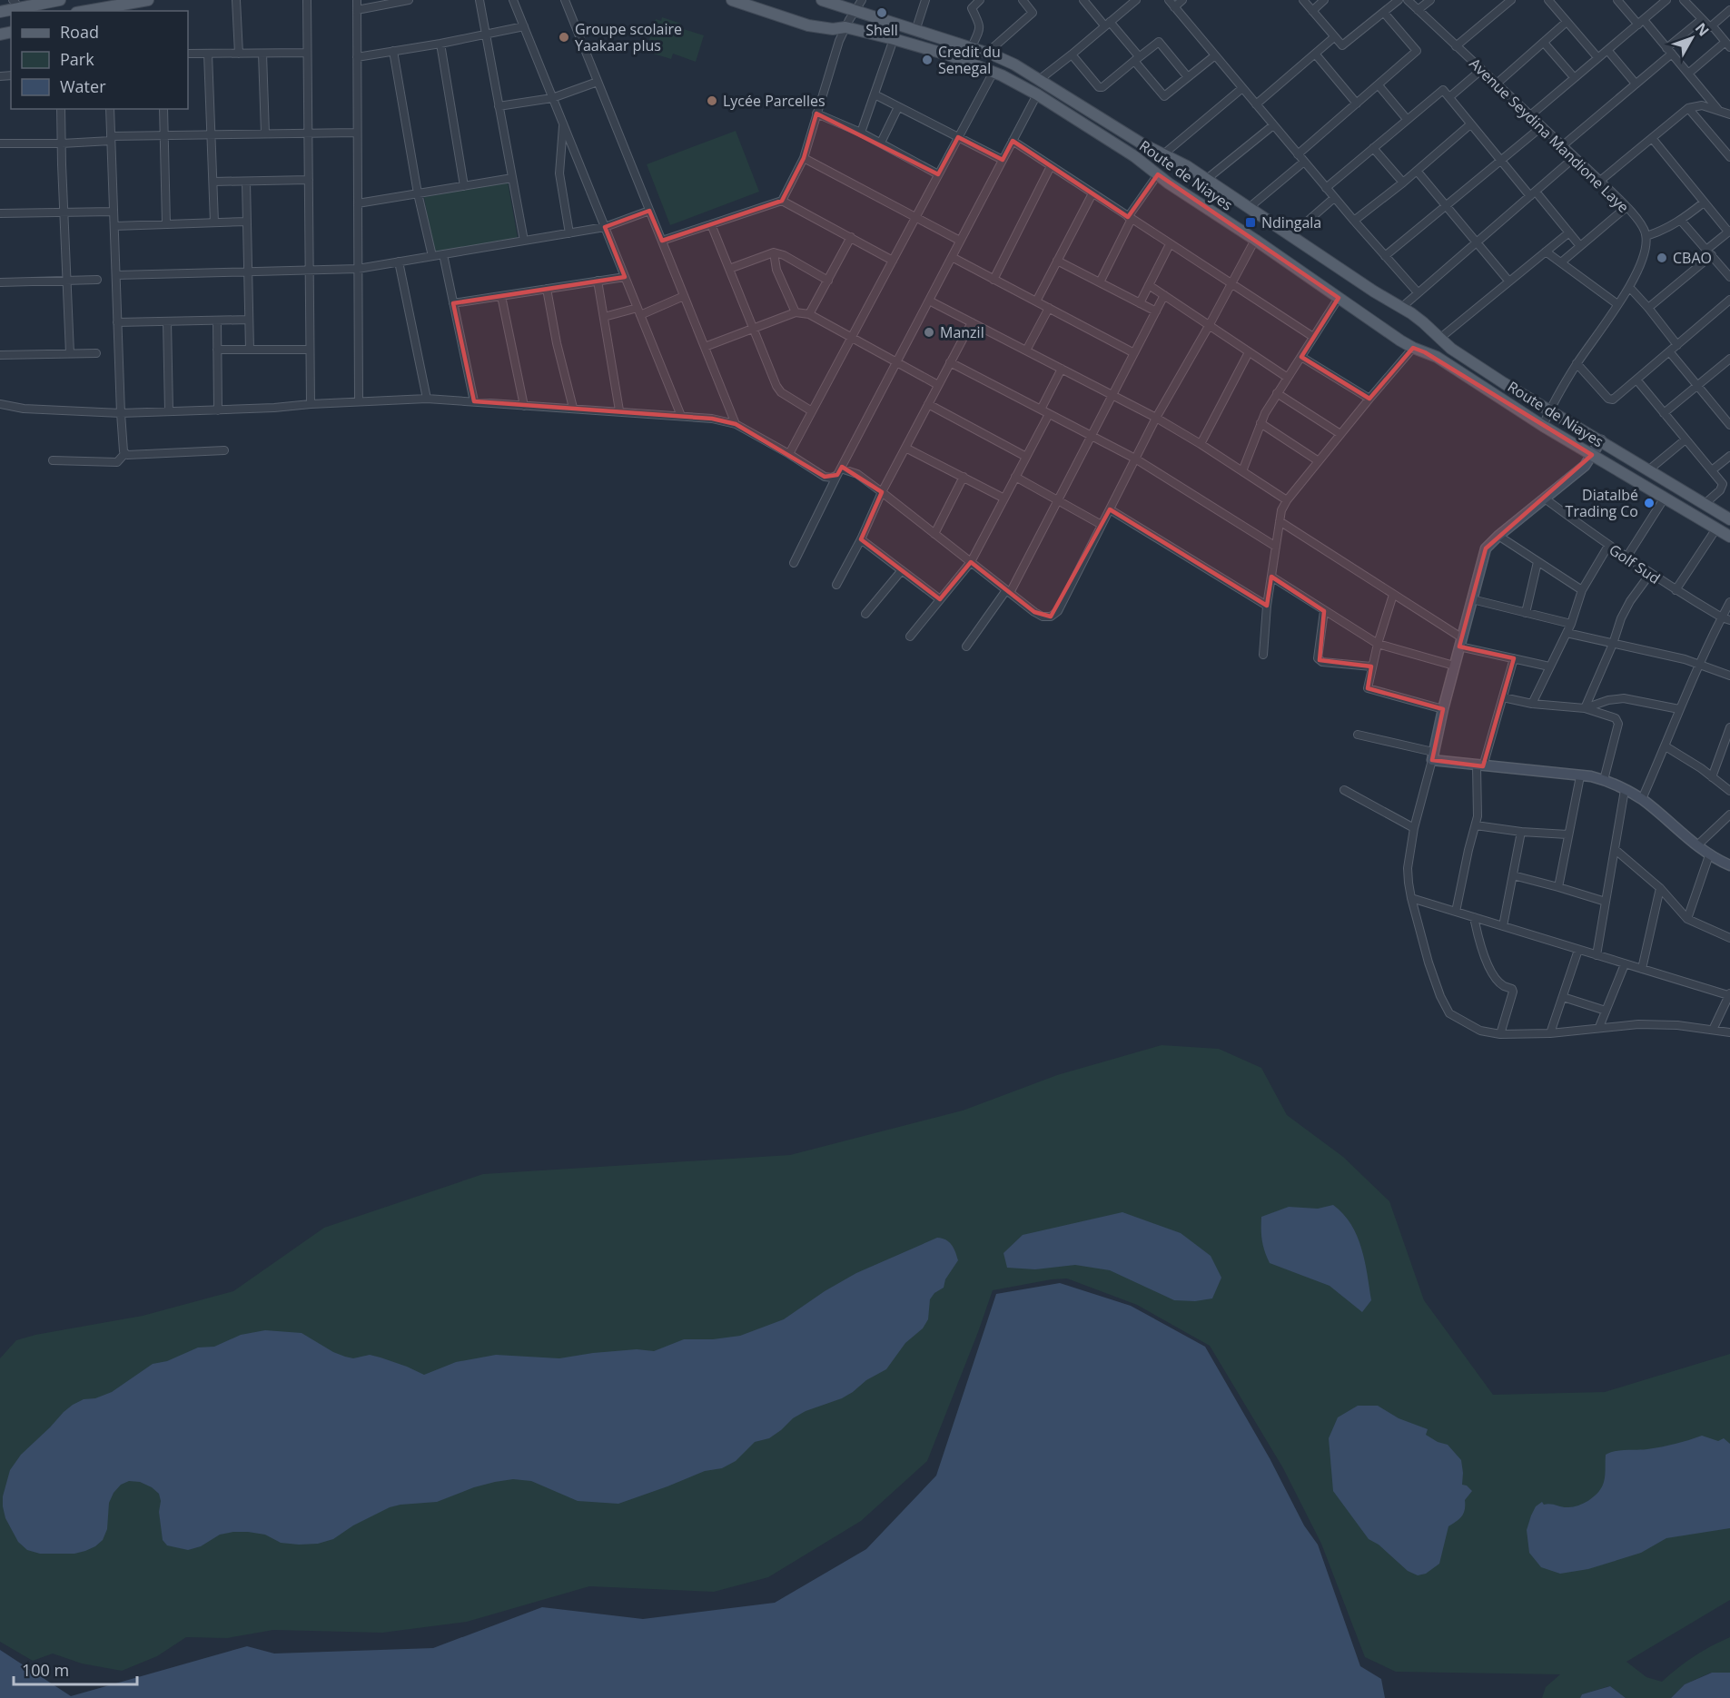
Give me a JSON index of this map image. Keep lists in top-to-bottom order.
{
  "streets": {
    "main road": ["Route de Niayes"],
    "street": ["Avenue Seydina Mandione Laye", "Golf Sud"]
  },
  "places": {
    "other": [
      "Shell",
      "Groupe scolaire Yaakaar plus",
      "Credit du Senegal",
      "Lycée Parcelles",
      "CBAO",
      "Manzil",
      "Diatalbé Trading Co"
    ],
    "transit": ["Ndingala"]
  },
  "legend": ["Road", "Park", "Water"],
  "scale_bar": "100 m",
  "north": "top right"
}
